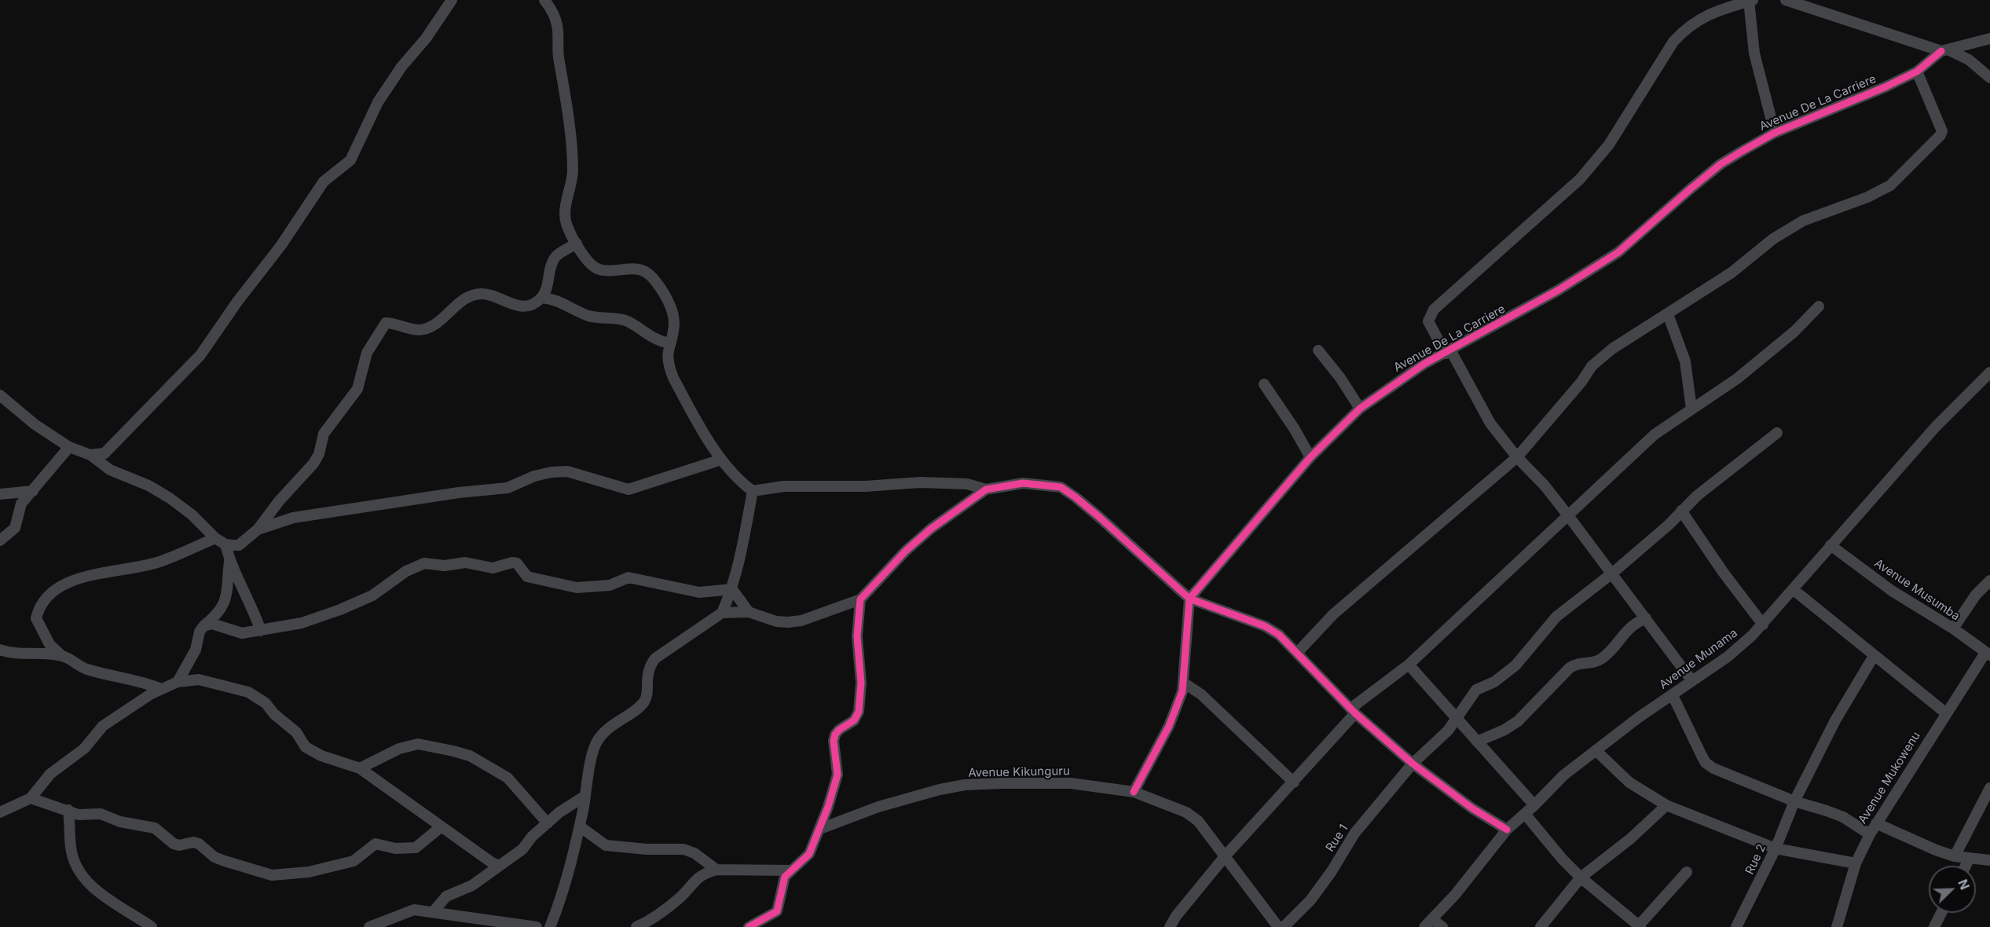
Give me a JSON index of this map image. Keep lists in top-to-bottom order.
{
  "streets": {
    "street": [
      "Avenue De La Carriere",
      "Avenue Musumba",
      "Avenue Munama",
      "Avenue Kikunguru",
      "Avenue Mukowenu",
      "Rue 1",
      "Rue 2"
    ]
  },
  "crossings": [
    ["Avenue Musumba", "Avenue Munama"],
    ["Avenue Musumba", "Avenue Mukowenu"]
  ],
  "north": "top right"
}
